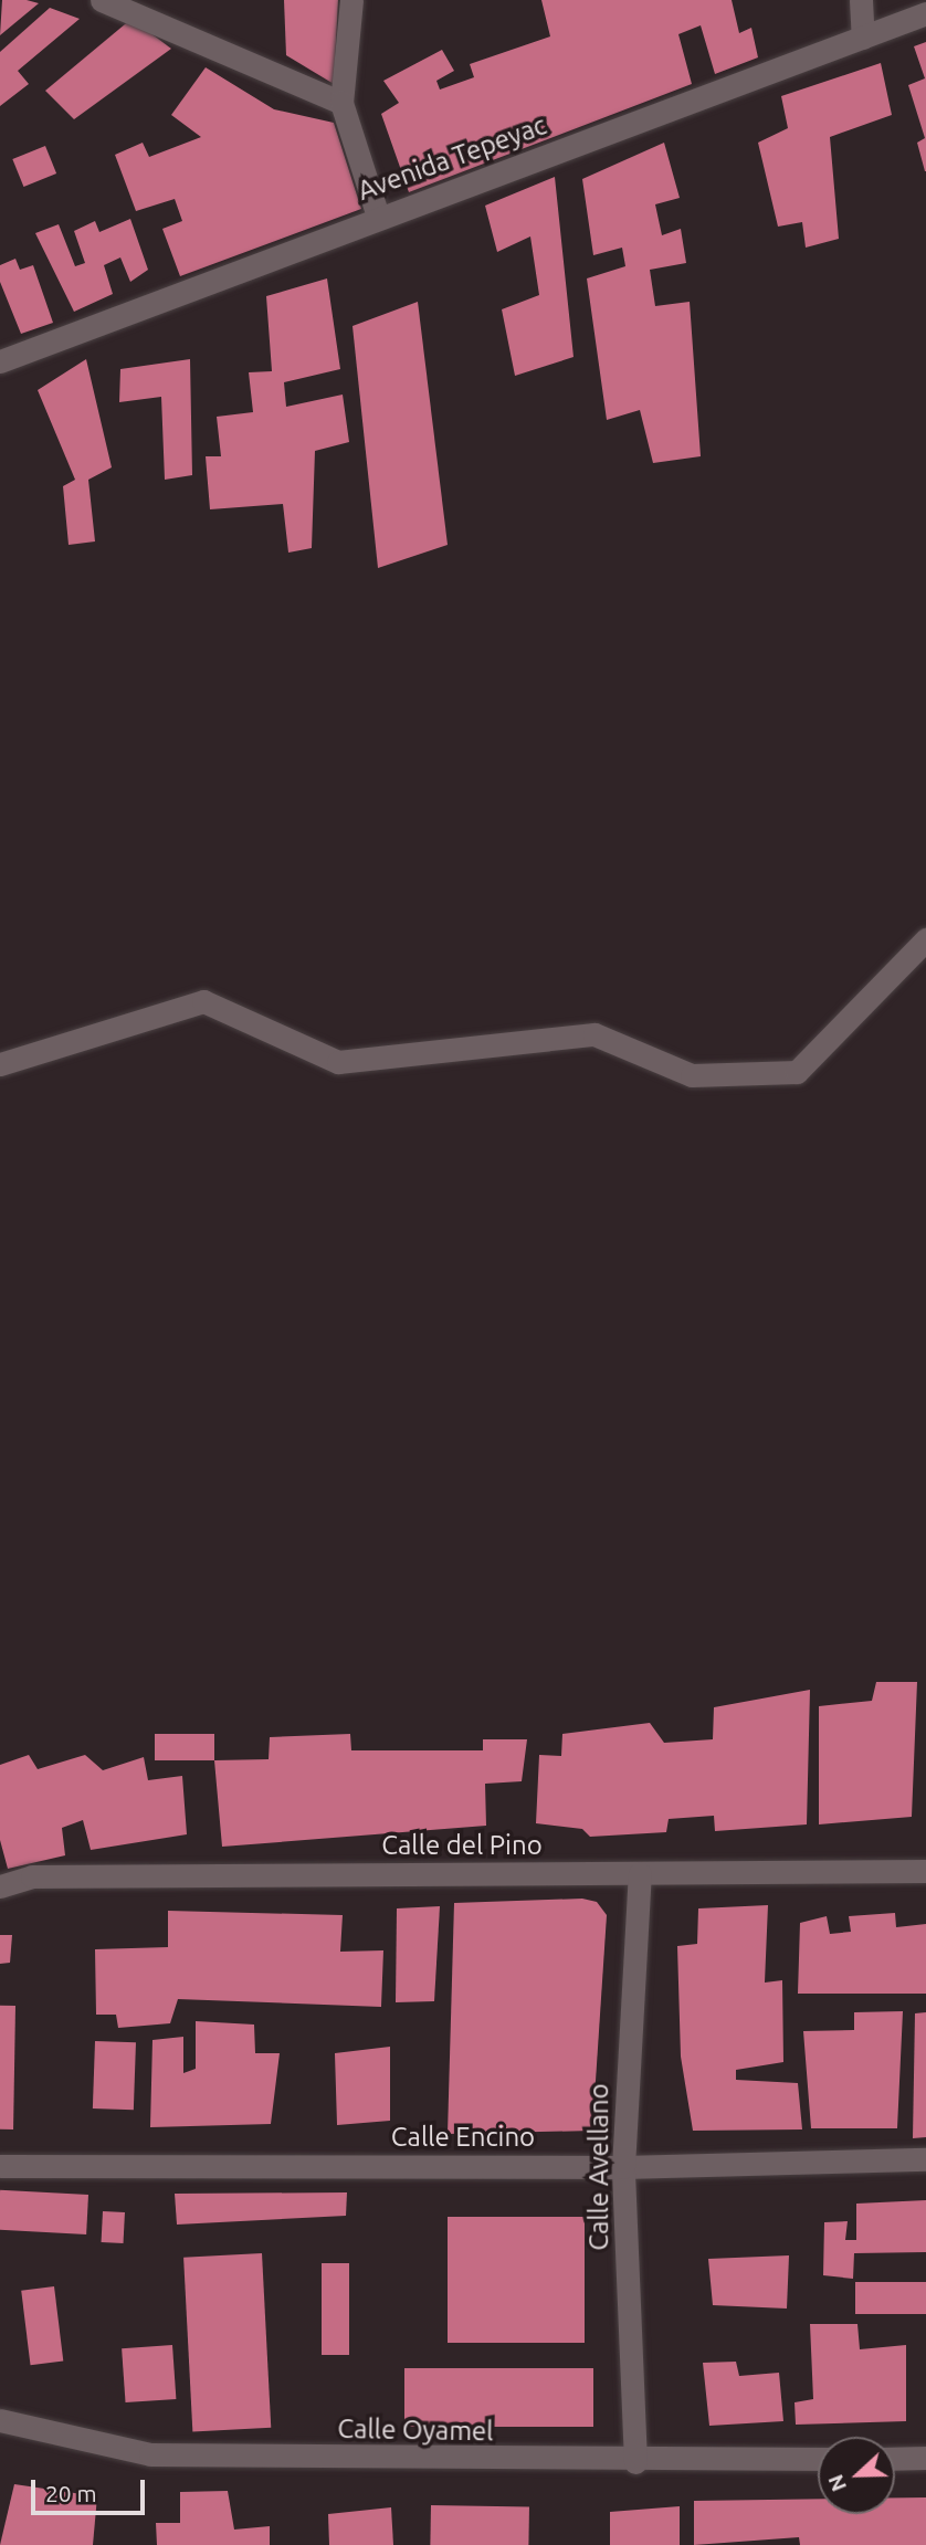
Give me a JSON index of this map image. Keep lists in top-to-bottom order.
{
  "streets": {
    "street": [
      "Avenida Tepeyac",
      "Calle del Pino",
      "Calle Encino",
      "Calle Avellano",
      "Calle Oyamel"
    ]
  },
  "crossings": [
    ["Calle del Pino", "Calle Avellano"],
    ["Calle Encino", "Calle Avellano"],
    ["Calle Avellano", "Calle Oyamel"]
  ],
  "scale_bar": "20 m",
  "north": "left"
}
